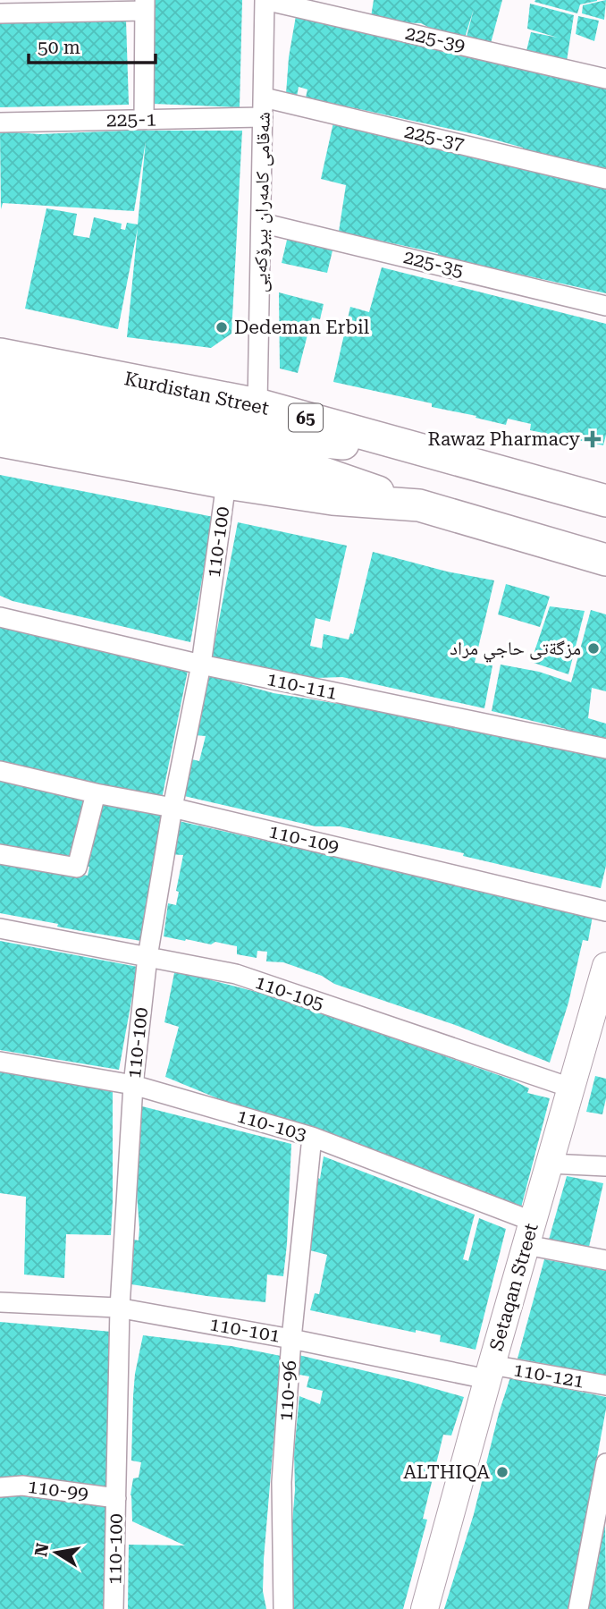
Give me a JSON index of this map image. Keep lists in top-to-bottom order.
{
  "streets": {
    "highway": ["Kurdistan Street", "65"],
    "main road": ["Setaqan Street"],
    "street": [
      "225-39",
      "225-1",
      "225-37",
      "شه‌قامی كامەران بیرۆكەیی",
      "225-35",
      "110-100",
      "110-111",
      "110-109",
      "110-105",
      "110-103",
      "110-101",
      "110-121",
      "110-96",
      "110-99"
    ]
  },
  "crossings": [
    ["225-39", "شه‌قامی كامەران بیرۆكەیی"],
    ["225-1", "شه‌قامی كامەران بیرۆكەیی"],
    ["225-37", "شه‌قامی كامەران بیرۆكەیی"],
    ["شه‌قامی كامەران بیرۆكەیی", "225-35"],
    ["شه‌قامی كامەران بیرۆكەیی", "Kurdistan Street"],
    ["110-100", "110-111"],
    ["110-100", "110-109"],
    ["110-100", "110-105"],
    ["110-100", "110-103"],
    ["110-100", "110-101"],
    ["110-100", "110-99"],
    ["110-105", "Setaqan Street"],
    ["110-103", "Setaqan Street"],
    ["110-103", "110-96"],
    ["Setaqan Street", "110-101"],
    ["Setaqan Street", "110-121"],
    ["110-101", "110-121"],
    ["110-101", "110-96"]
  ],
  "places": {
    "other": ["Dedeman Erbil", "مزگةتی حاجي مراد", "ALTHIQA"],
    "health": ["Rawaz Pharmacy"]
  },
  "scale_bar": "50 m",
  "north": "left"
}
